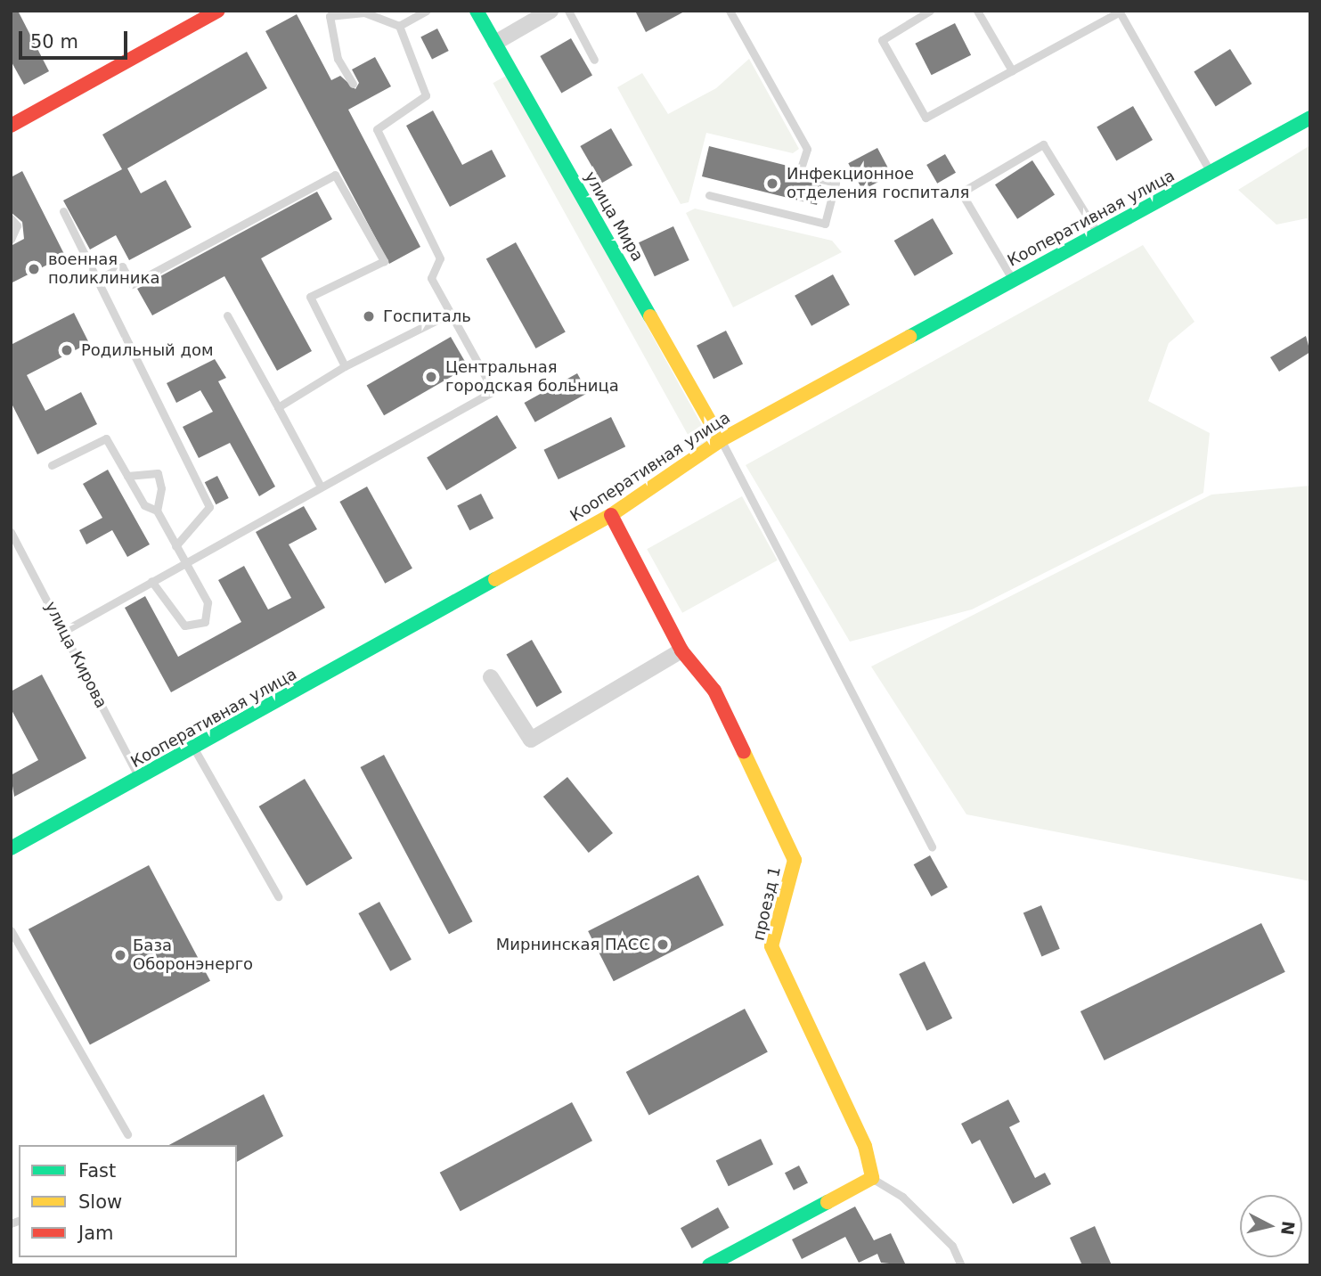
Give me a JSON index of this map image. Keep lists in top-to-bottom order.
{
  "streets": {
    "street": ["улица Мира", "Кооперативная улица", "проезд 1"],
    "lane": ["улица Кирова"]
  },
  "crossings": [
    ["улица Мира", "Кооперативная улица"],
    ["Кооперативная улица", "улица Кирова"],
    ["Кооперативная улица", "проезд 1"]
  ],
  "places": [
    "Инфекционное отделения госпиталя",
    "военная поликлиника",
    "Госпиталь",
    "Родильный дом",
    "Центральная городская больница",
    "Мирнинская ПАСС",
    "База Оборонэнерго"
  ],
  "legend": ["Fast", "Slow", "Jam"],
  "scale_bar": "50 m",
  "north": "right"
}
